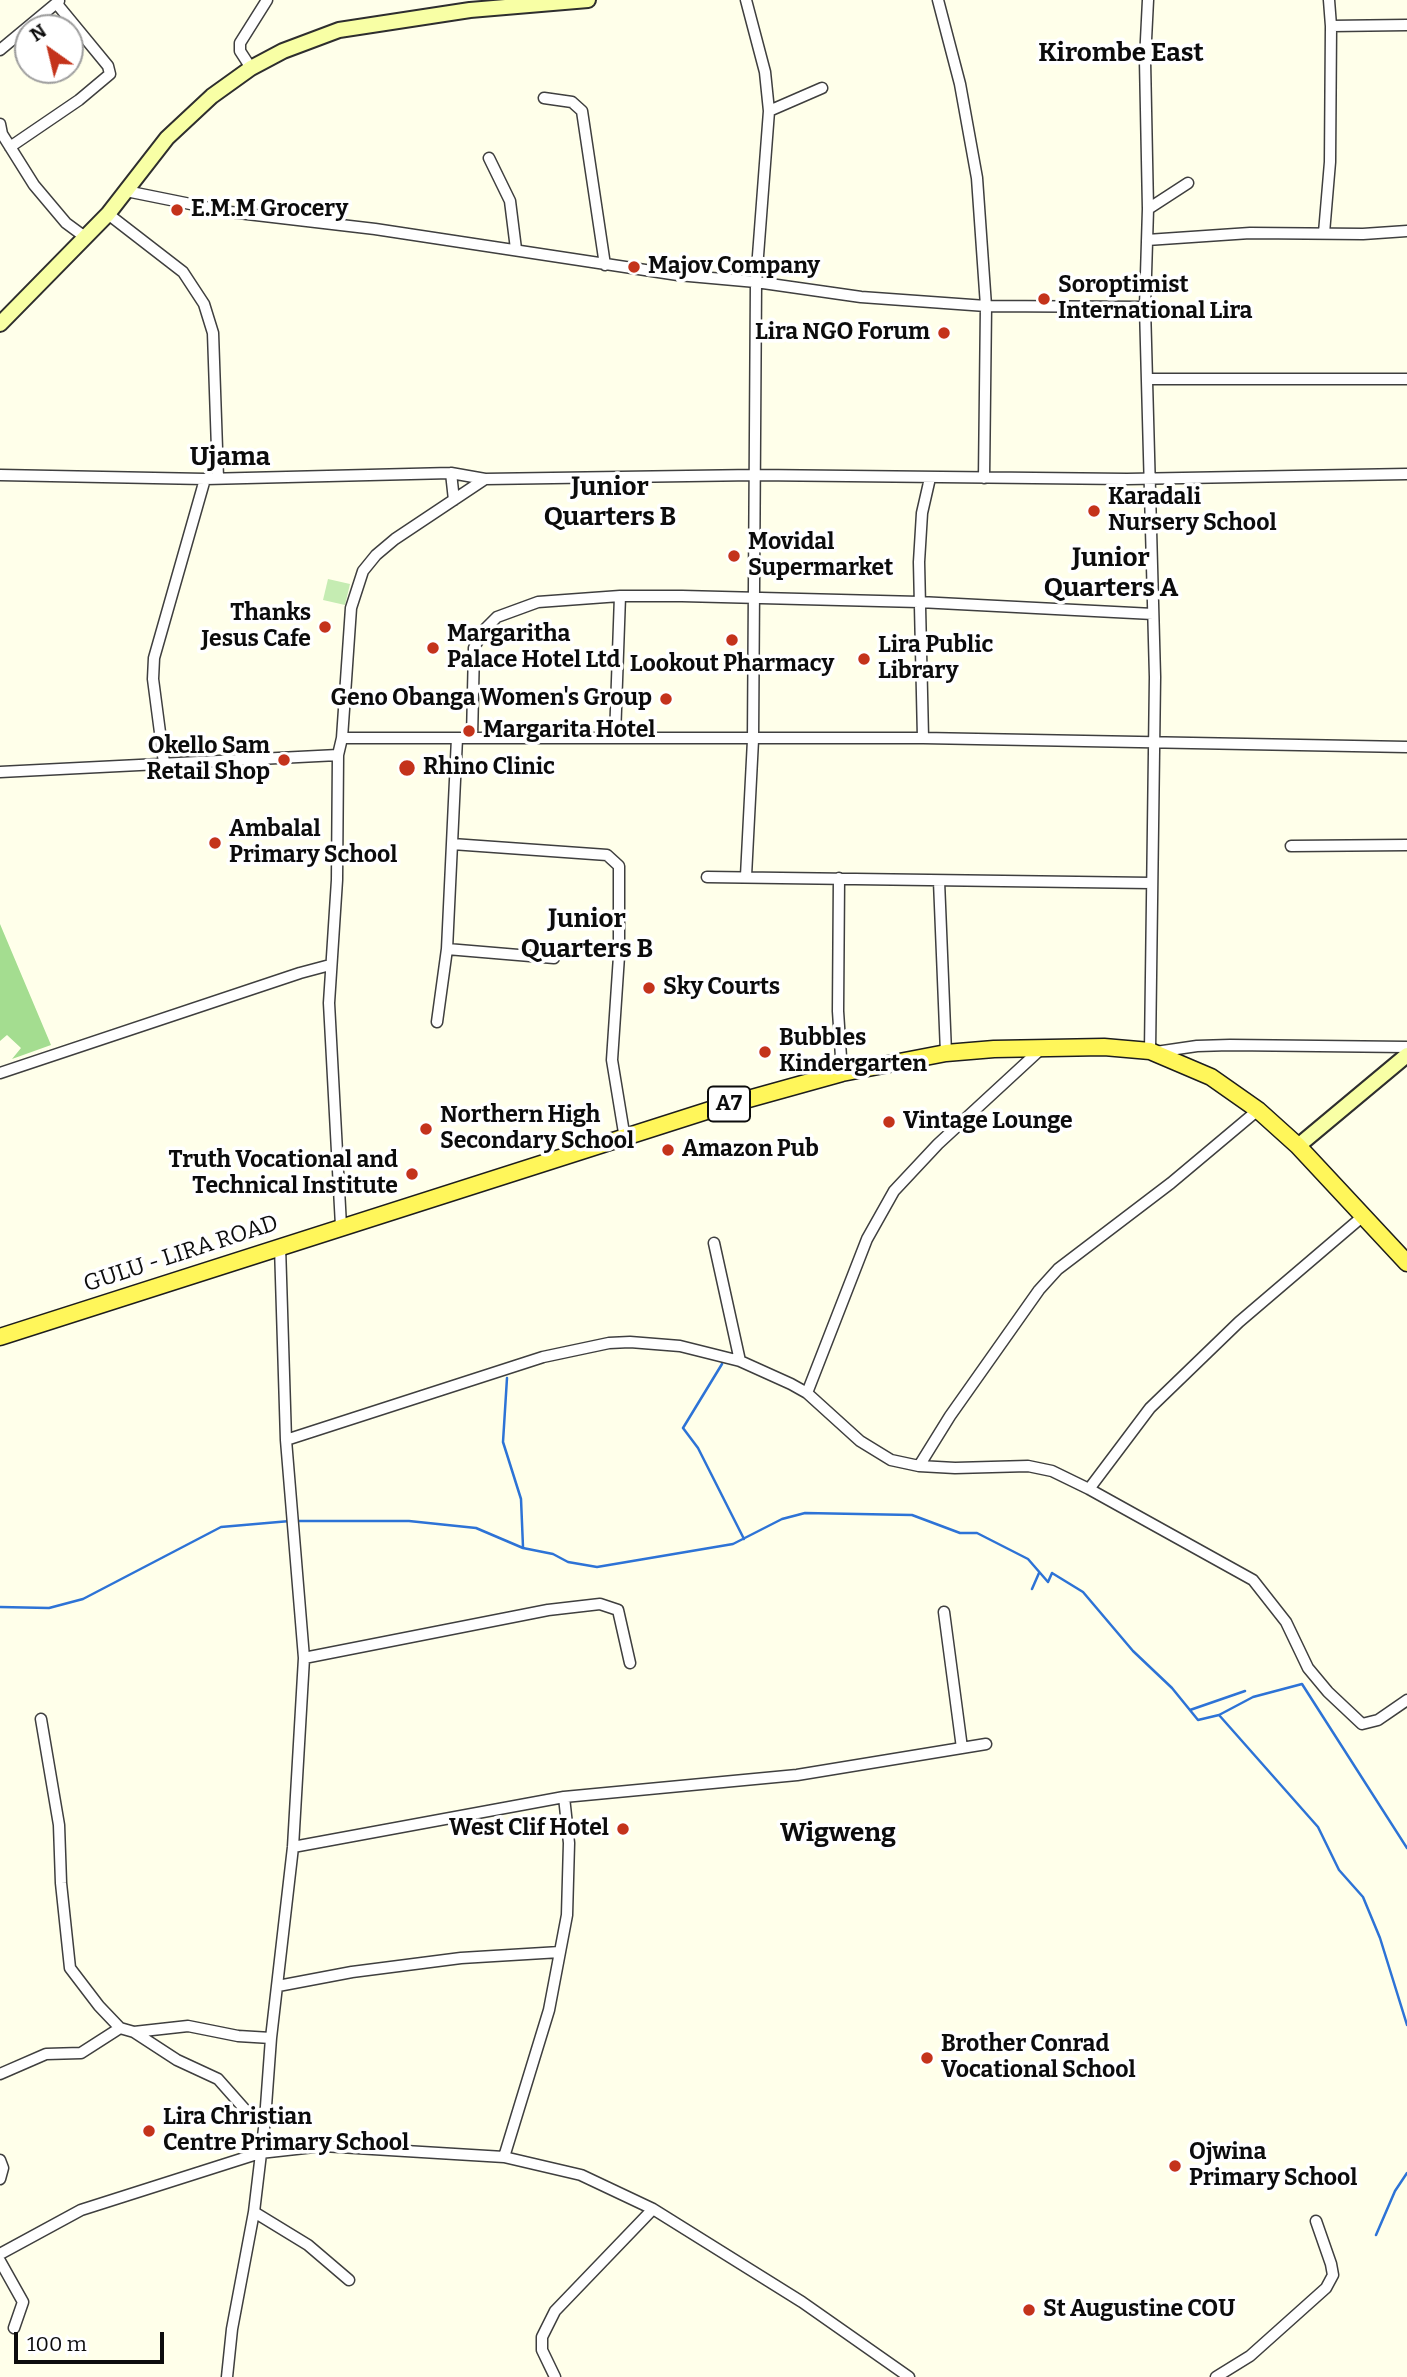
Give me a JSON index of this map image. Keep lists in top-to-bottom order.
{
  "streets": {
    "main road": ["A7", "GULU - LIRA ROAD"]
  },
  "districts": [
    "Kirombe East",
    "Ujama",
    "Junior Quarters B",
    "Junior Quarters A",
    "Junior Quarters B",
    "Wigweng"
  ],
  "places": [
    "E.M.M Grocery",
    "Majov Company",
    "Soroptimist International Lira",
    "Lira NGO Forum",
    "Karadali Nursery School",
    "Movidal Supermarket",
    "Thanks Jesus Cafe",
    "Lookout Pharmacy",
    "Margaritha Palace Hotel Ltd",
    "Lira Public Library",
    "Geno Obanga Women's Group",
    "Margarita Hotel",
    "Okello Sam Retail Shop",
    "Rhino Clinic",
    "Ambalal Primary School",
    "Sky Courts",
    "Bubbles Kindergarten",
    "Vintage Lounge",
    "Northern High Secondary School",
    "Amazon Pub",
    "Truth Vocational and Technical Institute",
    "West Clif Hotel",
    "Brother Conrad Vocational School",
    "Lira Christian Centre Primary School",
    "Ojwina Primary School",
    "St Augustine COU"
  ],
  "scale_bar": "100 m",
  "north": "top left"
}
